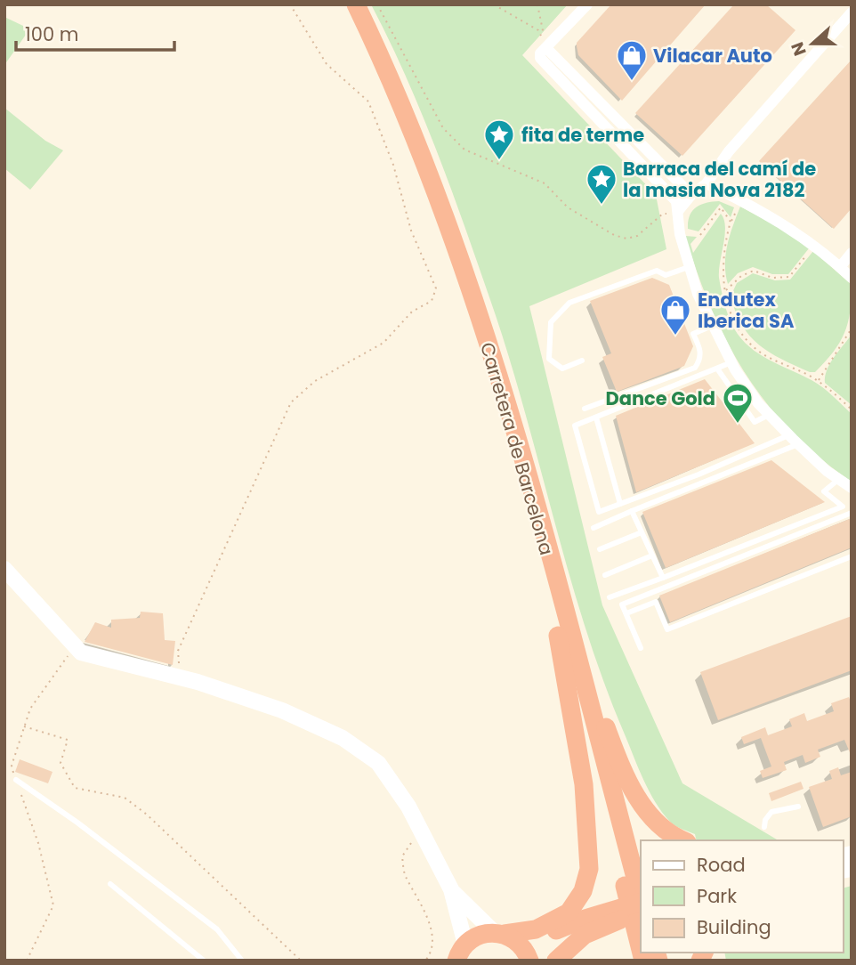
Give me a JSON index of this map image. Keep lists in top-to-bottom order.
{
  "streets": {
    "highway": ["Carretera de Barcelona"]
  },
  "places": {
    "shop": ["Vilacar Auto", "Endutex Iberica SA"],
    "place": ["fita de terme", "Barraca del camí de la masia Nova 2182"],
    "sports": ["Dance Gold"]
  },
  "legend": ["Road", "Park", "Building"],
  "scale_bar": "100 m",
  "north": "left"
}
